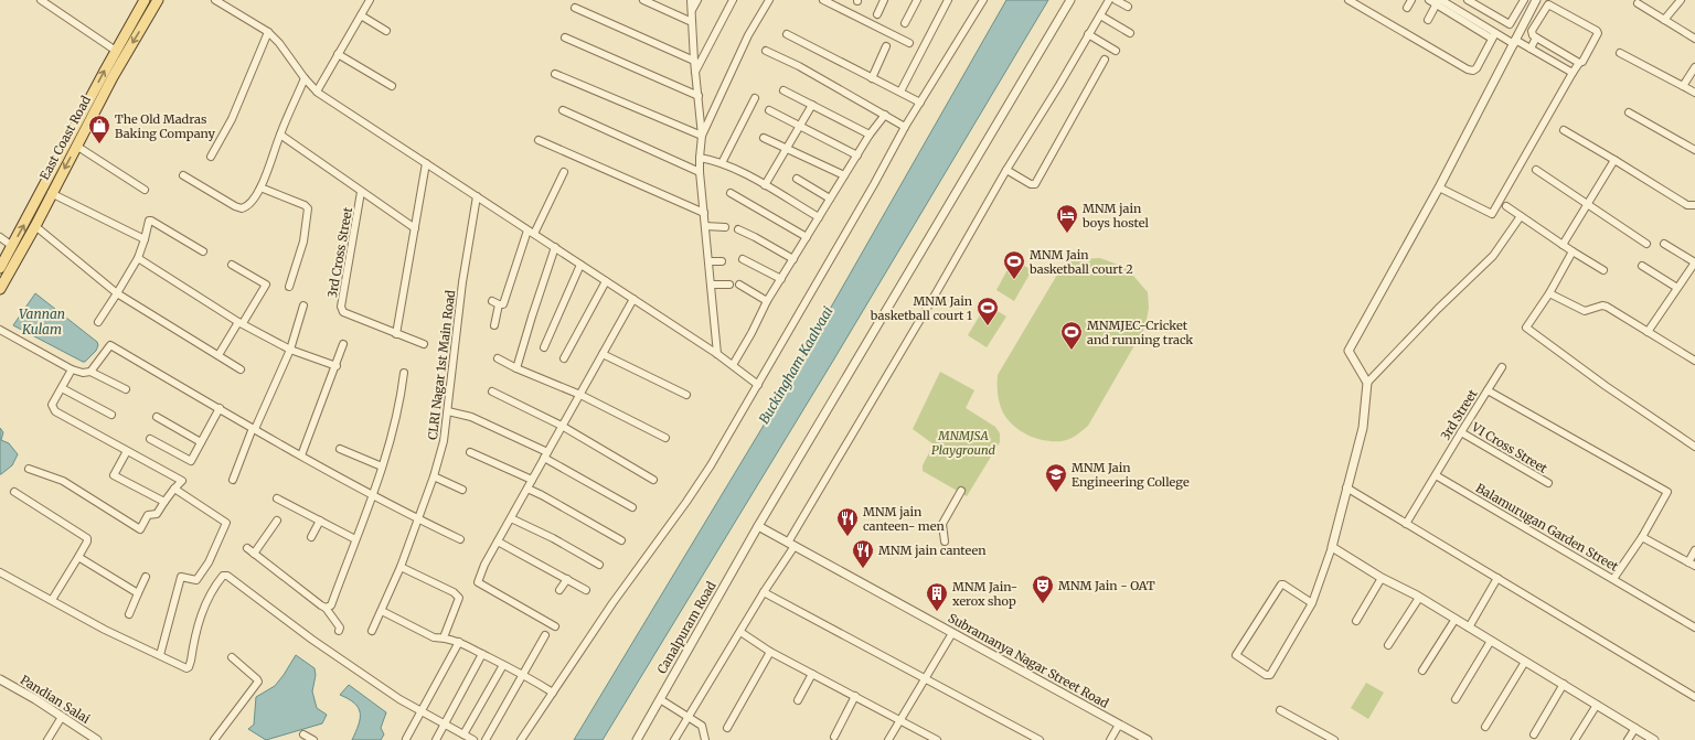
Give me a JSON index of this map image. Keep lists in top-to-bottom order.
{
  "streets": {
    "main road": ["East Coast Road"],
    "street": [
      "3rd Cross Street",
      "CLRI Nagar 1st Main Road",
      "3rd Street",
      "VI Cross Street",
      "Balamurugan Garden Street",
      "Canalpuram Road",
      "Subramanya Nagar Street Road",
      "Pandian Salai"
    ]
  },
  "crossings": [
    ["3rd Street", "VI Cross Street"],
    ["3rd Street", "Balamurugan Garden Street"],
    ["Canalpuram Road", "Subramanya Nagar Street Road"]
  ],
  "water": ["Vannan Kulam", "Buckingham Kaalvaai"],
  "parks": ["MNMJSA Playground"],
  "places": {
    "shop": ["The Old Madras Baking Company"],
    "hotel": ["MNM jain boys hostel"],
    "sports": ["MNM Jain basketball court 2", "MNM Jain basketball court 1", "MNMJEC-Cricket and running track"],
    "school or university": ["MNM Jain Engineering College"],
    "restaurant": ["MNM jain canteen- men", "MNM jain canteen"],
    "theatre": ["MNM Jain - OAT"],
    "building": ["MNM Jain- xerox shop"]
  }
}
